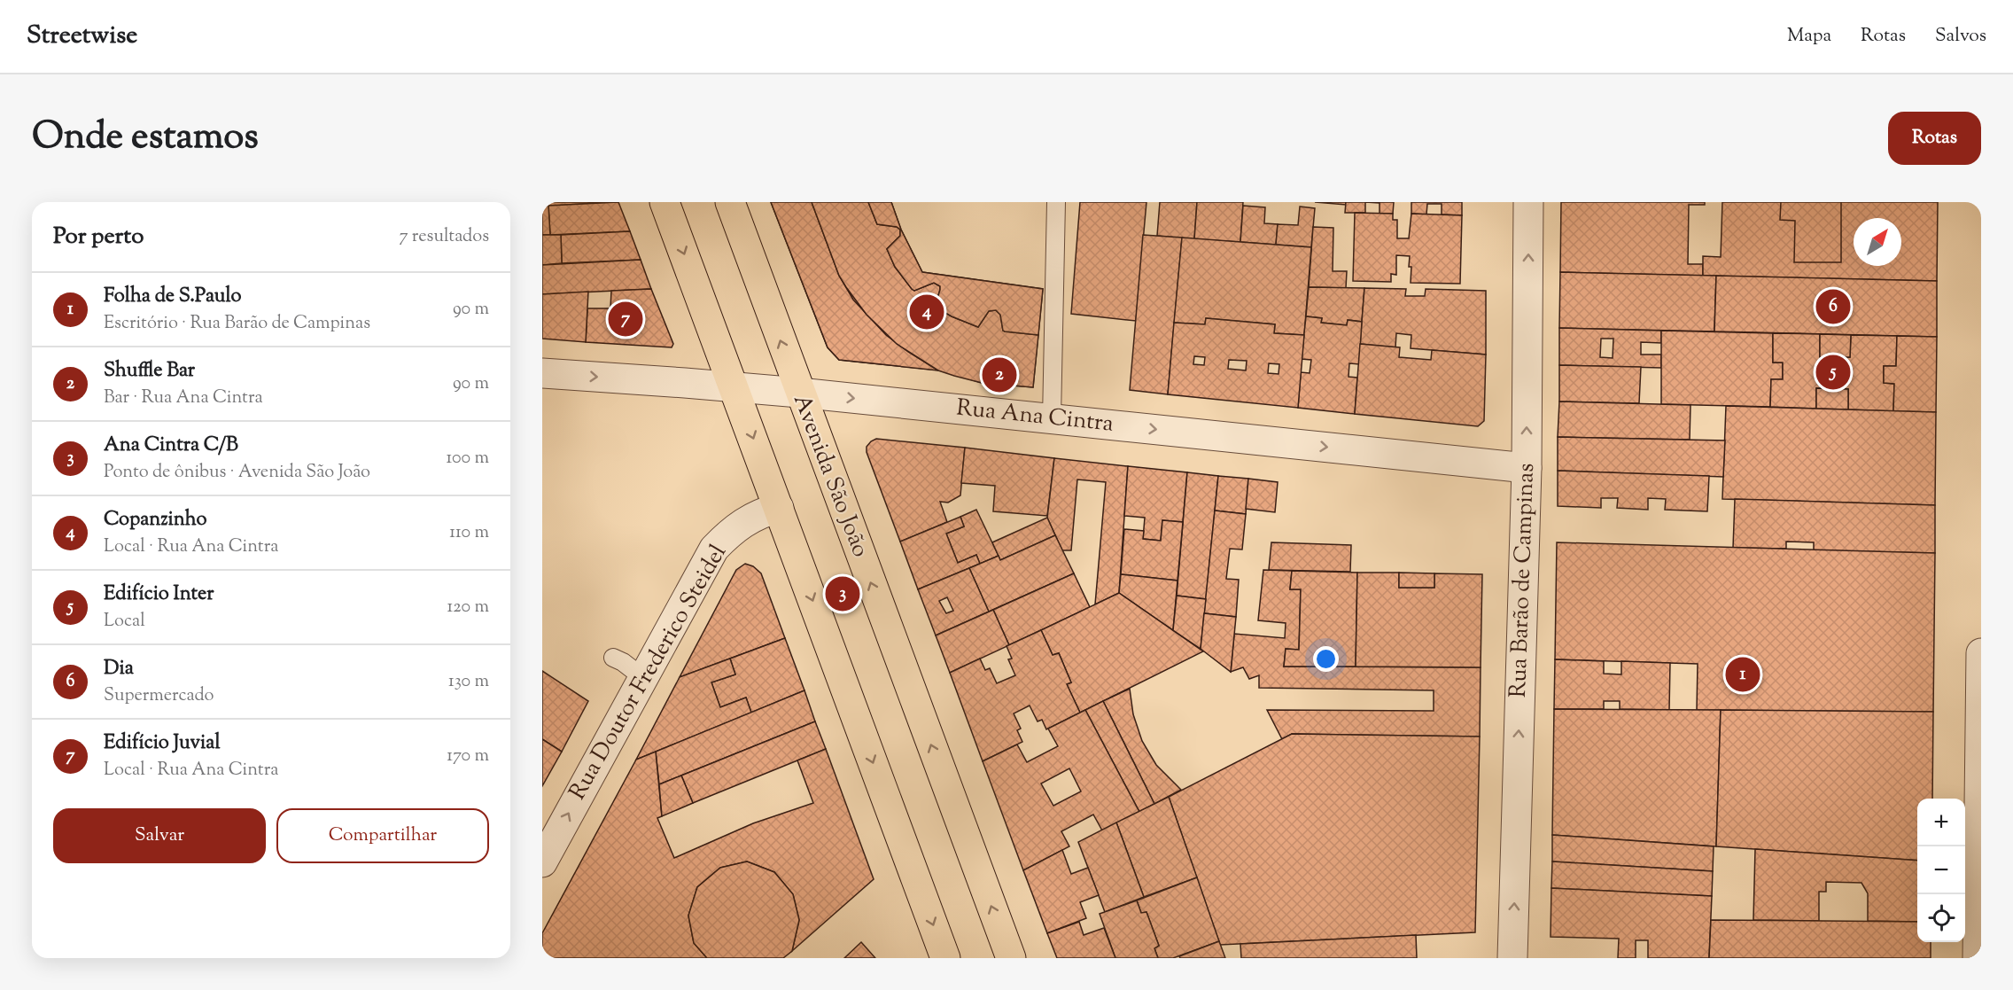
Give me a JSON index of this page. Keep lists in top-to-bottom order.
{
  "streets": {
    "main road": ["Avenida São João"],
    "street": ["Rua Ana Cintra", "Rua Barão de Campinas", "Rua Doutor Frederico Steidel"]
  },
  "crossings": [
    ["Rua Ana Cintra", "Avenida São João"],
    ["Rua Ana Cintra", "Rua Barão de Campinas"]
  ],
  "one_way": ["Rua Ana Cintra", "Rua Barão de Campinas", "Rua Doutor Frederico Steidel"],
  "north": "top right",
  "page": {
    "header": "Streetwise",
    "nav": ["Mapa", "Rotas", "Salvos"],
    "title": "Onde estamos",
    "buttons": [
      "Rotas",
      ["Salvar", "Compartilhar"]
    ],
    "heading": ["Por perto", "7 resultados"],
    "list": [
      {
        "mark": "1",
        "name": "Folha de S.Paulo",
        "note": "Escritório · Rua Barão de Campinas",
        "value": "90 m"
      },
      {
        "mark": "2",
        "name": "Shuffle Bar",
        "note": "Bar · Rua Ana Cintra",
        "value": "90 m"
      },
      {
        "mark": "3",
        "name": "Ana Cintra C/B",
        "note": "Ponto de ônibus · Avenida São João",
        "value": "100 m"
      },
      {
        "mark": "4",
        "name": "Copanzinho",
        "note": "Local · Rua Ana Cintra",
        "value": "110 m"
      },
      {
        "mark": "5",
        "name": "Edifício Inter",
        "note": "Local",
        "value": "120 m"
      },
      {
        "mark": "6",
        "name": "Dia",
        "note": "Supermercado",
        "value": "130 m"
      },
      {
        "mark": "7",
        "name": "Edifício Juvial",
        "note": "Local · Rua Ana Cintra",
        "value": "170 m"
      }
    ],
    "pins": [
      "6",
      "4",
      "7",
      "5",
      "2",
      "3",
      "1"
    ],
    "map_buttons": ["+", "−"]
  }
}
